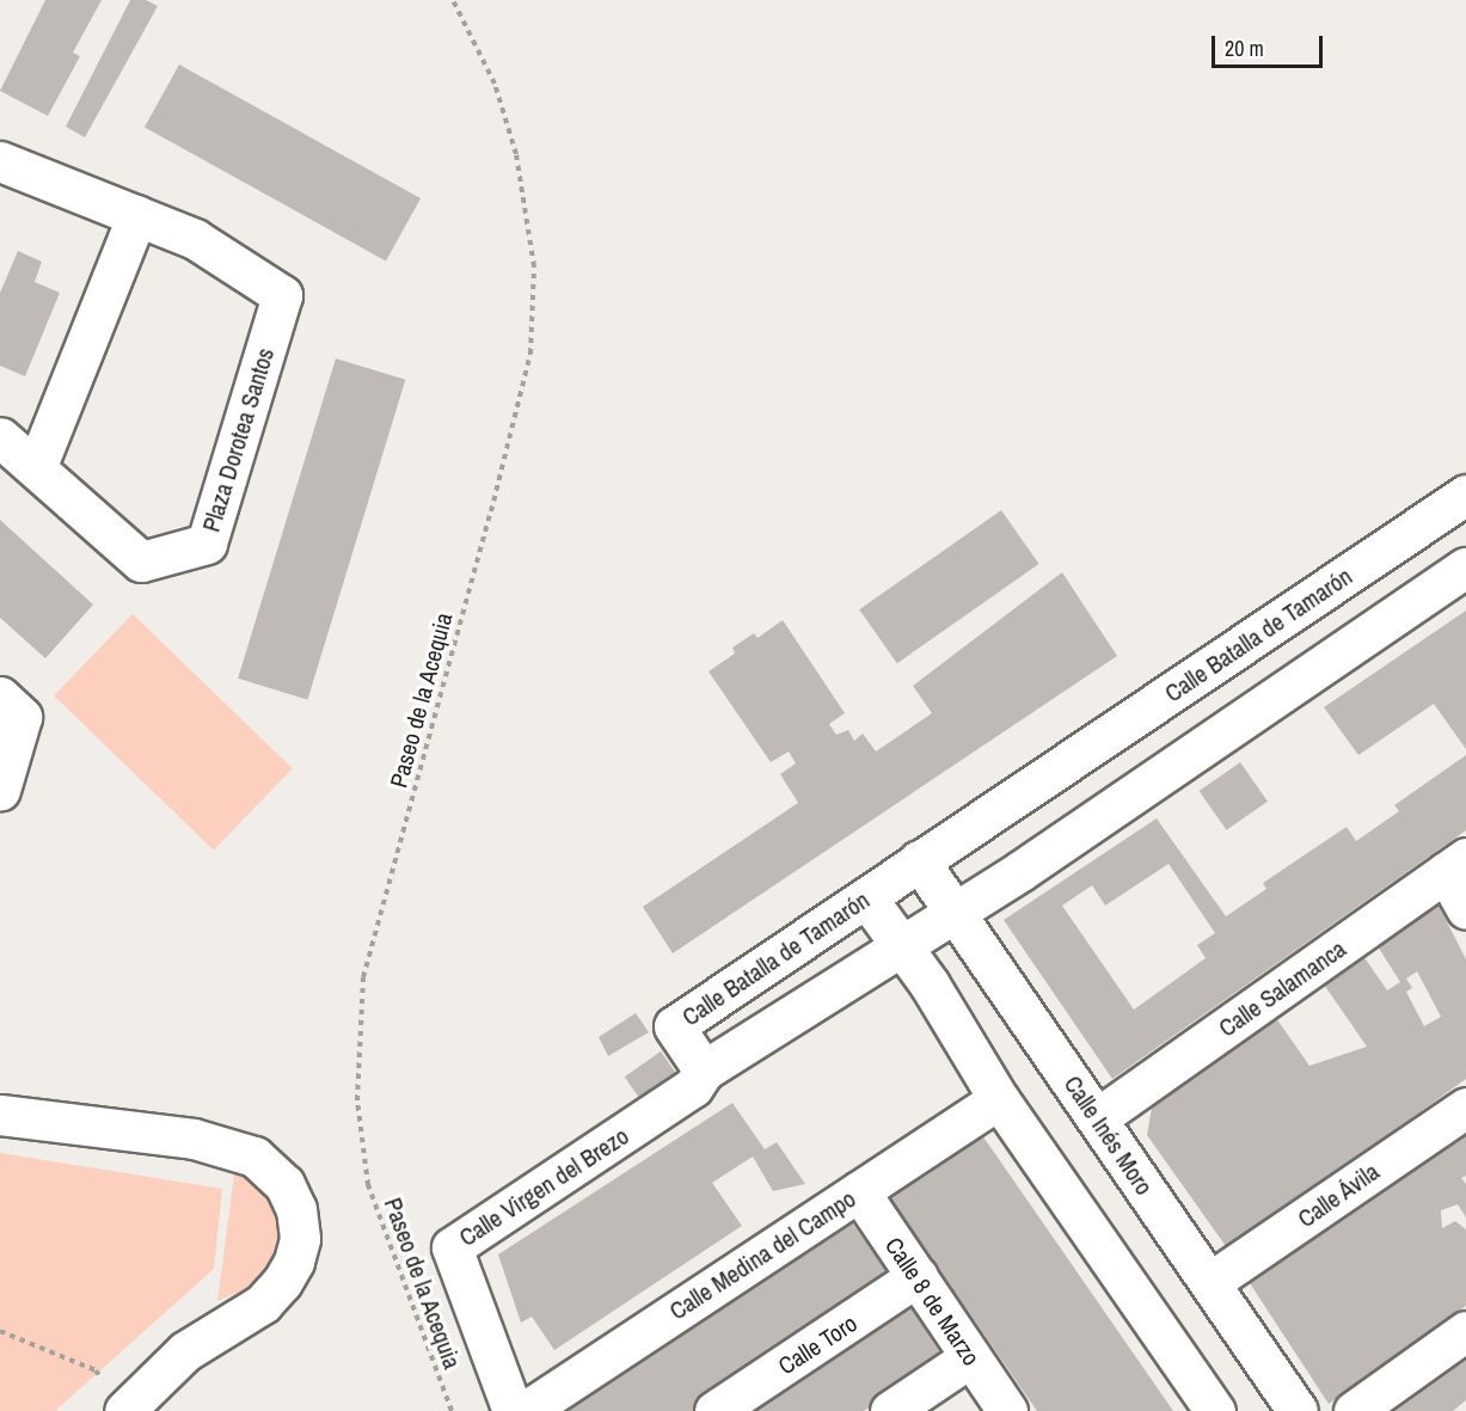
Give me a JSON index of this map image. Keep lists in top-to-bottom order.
{
  "streets": {
    "street": [
      "Plaza Dorotea Santos",
      "Calle Batalla de Tamarón",
      "Calle Salamanca",
      "Calle Inés Moro",
      "Calle Virgen del Brezo",
      "Calle Ávila",
      "Calle Medina del Campo",
      "Calle 8 de Marzo",
      "Calle Toro"
    ],
    "path": ["Paseo de la Acequia"]
  },
  "crossings": [
    ["Calle Batalla de Tamarón", "Calle Inés Moro"],
    ["Calle Batalla de Tamarón", "Calle Virgen del Brezo"],
    ["Calle Salamanca", "Calle Inés Moro"],
    ["Calle Inés Moro", "Calle Ávila"],
    ["Calle Medina del Campo", "Calle 8 de Marzo"],
    ["Calle 8 de Marzo", "Calle Toro"]
  ],
  "scale_bar": "20 m"
}
